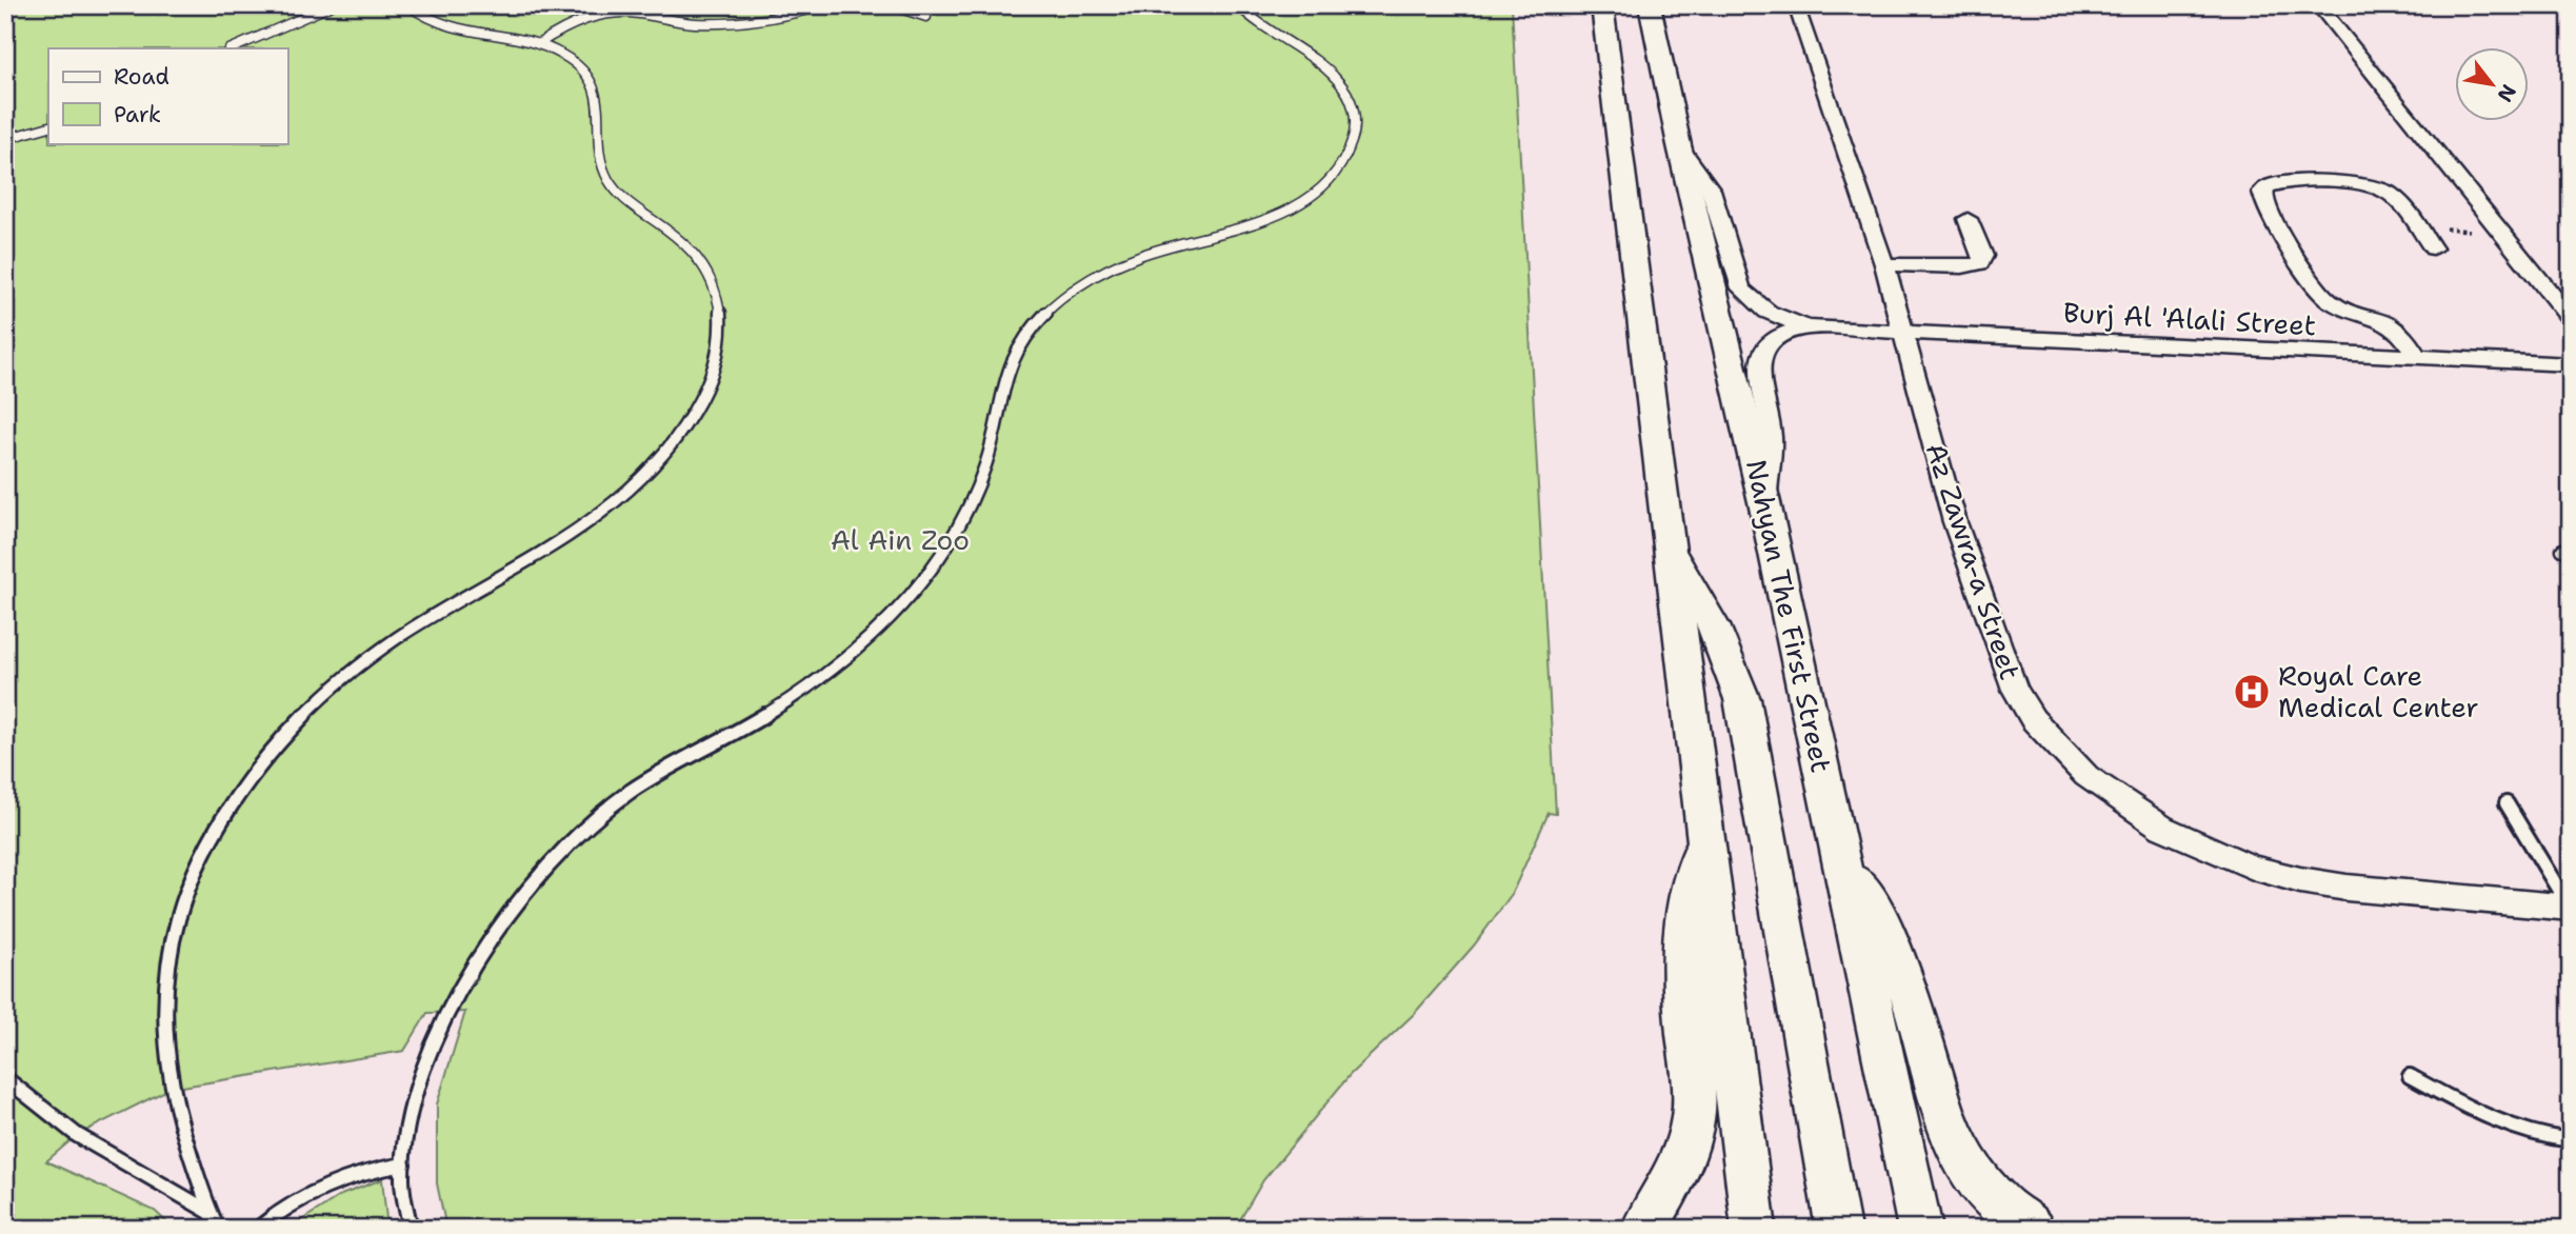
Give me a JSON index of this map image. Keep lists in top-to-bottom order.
{
  "streets": {
    "main road": ["Nahyan The First Street"],
    "street": ["Burj Al 'Alali Street", "Az Zawra-a Street"]
  },
  "crossings": [
    ["Burj Al 'Alali Street", "Az Zawra-a Street"],
    ["Burj Al 'Alali Street", "Nahyan The First Street"]
  ],
  "parks": ["Al Ain Zoo"],
  "places": {
    "hospital": ["Royal Care Medical Center"]
  },
  "legend": ["Road", "Park"],
  "north": "bottom right"
}
